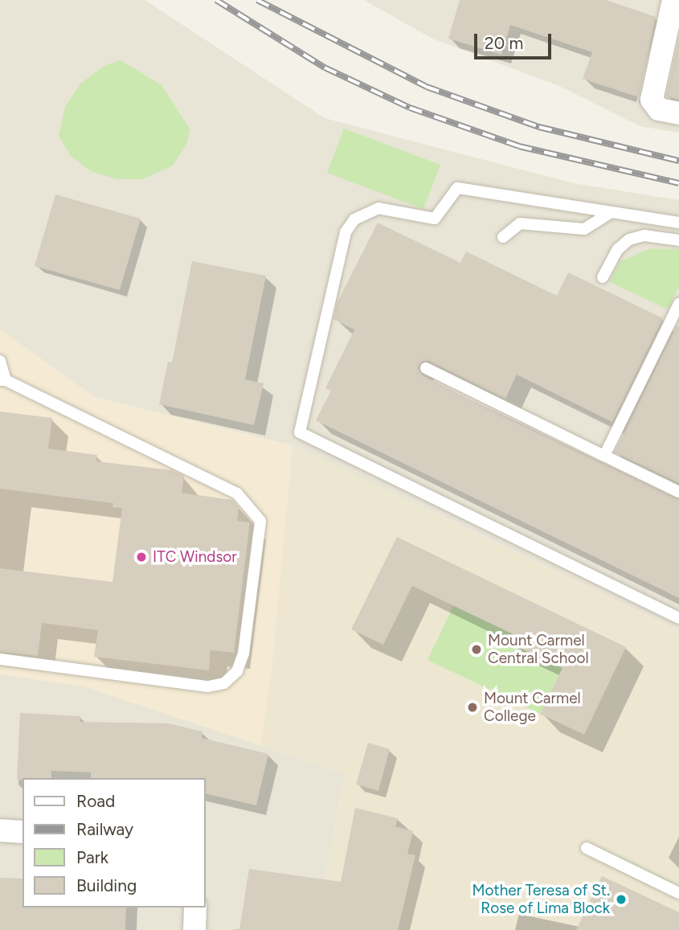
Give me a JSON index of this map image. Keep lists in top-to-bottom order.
{
  "places": [
    "ITC Windsor",
    "Mount Carmel Central School",
    "Mount Carmel College",
    "Mother Teresa of St. Rose of Lima Block"
  ],
  "legend": [
    "Road",
    "Railway",
    "Park",
    "Building"
  ],
  "scale_bar": "20 m"
}
